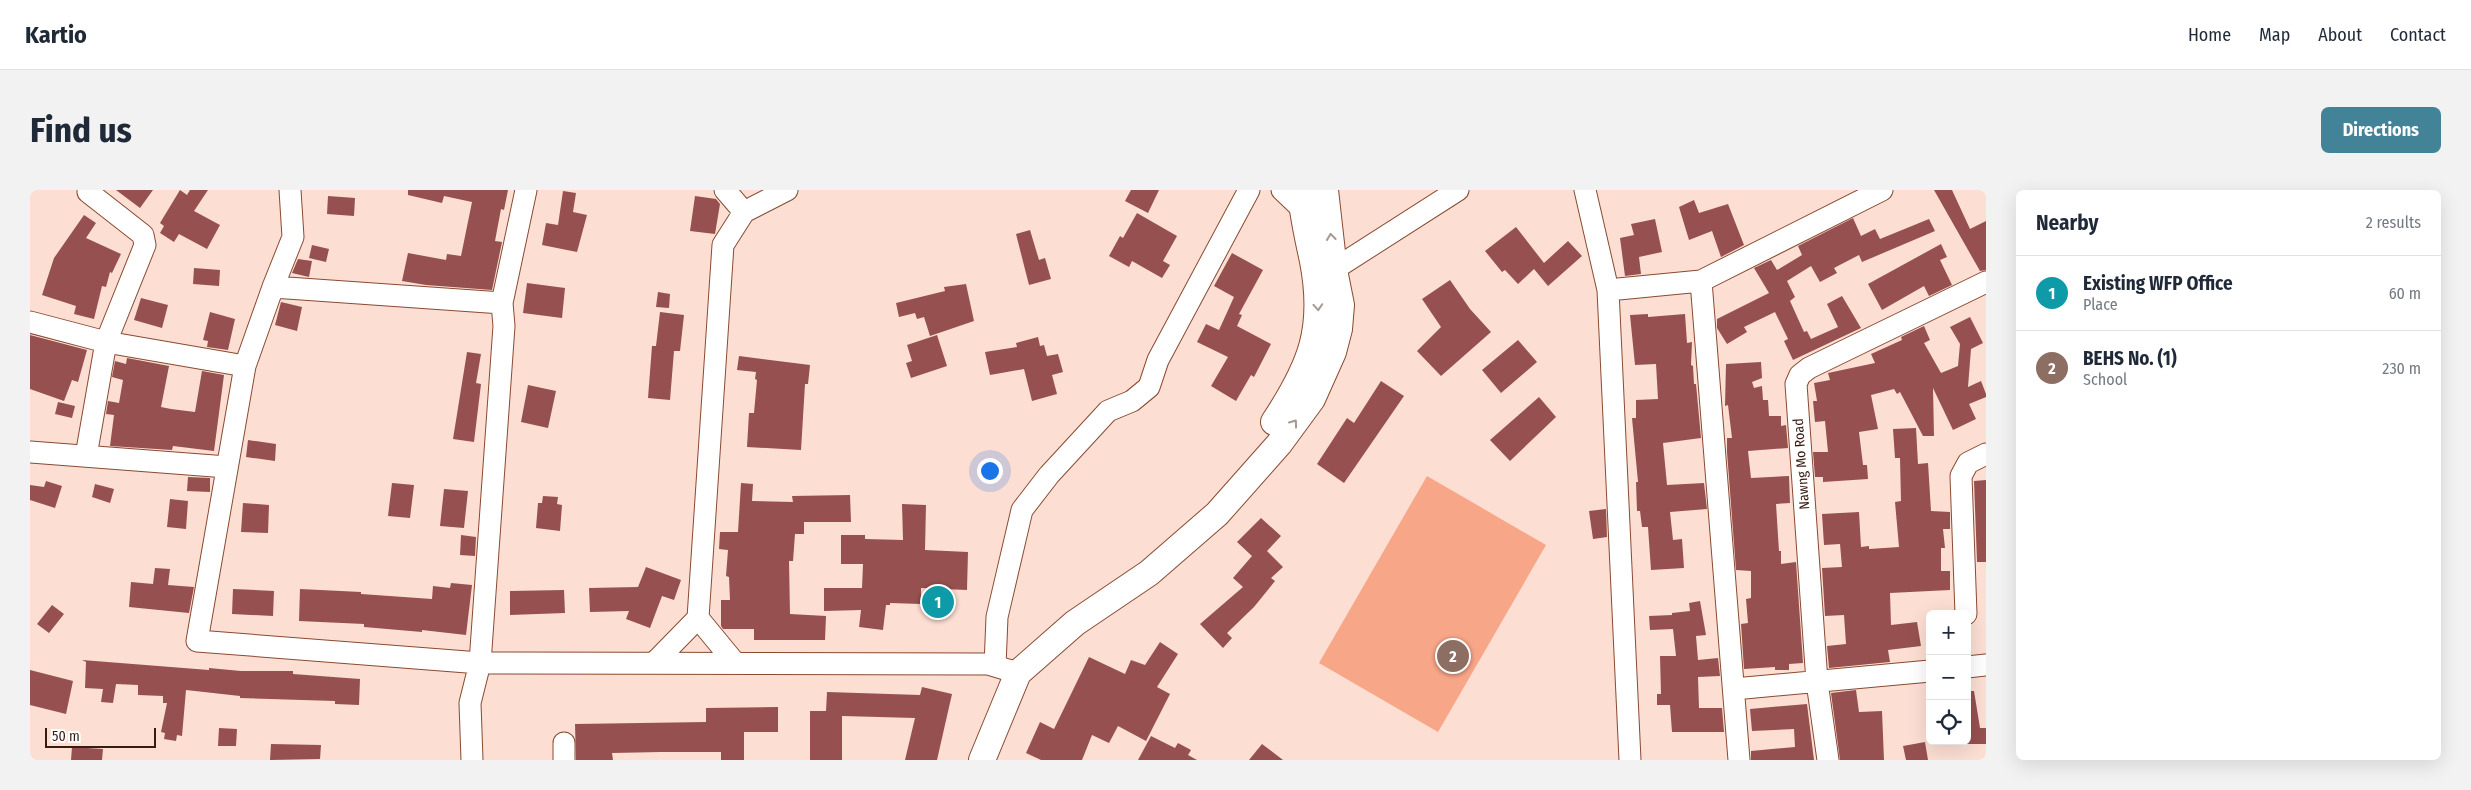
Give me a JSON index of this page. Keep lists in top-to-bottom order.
{
  "streets": {
    "street": ["Nawng Mo Road"]
  },
  "scale_bar": "50 m",
  "page": {
    "header": "Kartio",
    "nav": [
      "Home",
      "Map",
      "About",
      "Contact"
    ],
    "buttons": "Directions",
    "title": "Find us",
    "heading": ["Nearby", "2 results"],
    "list": [
      {
        "mark": "1",
        "name": "Existing WFP Office",
        "note": "Place",
        "value": "60 m"
      },
      {
        "mark": "2",
        "name": "BEHS No. (1)",
        "note": "School",
        "value": "230 m"
      }
    ],
    "pins": ["1", "2"],
    "map_buttons": ["+", "−"],
    "scale": "50 m"
  }
}
